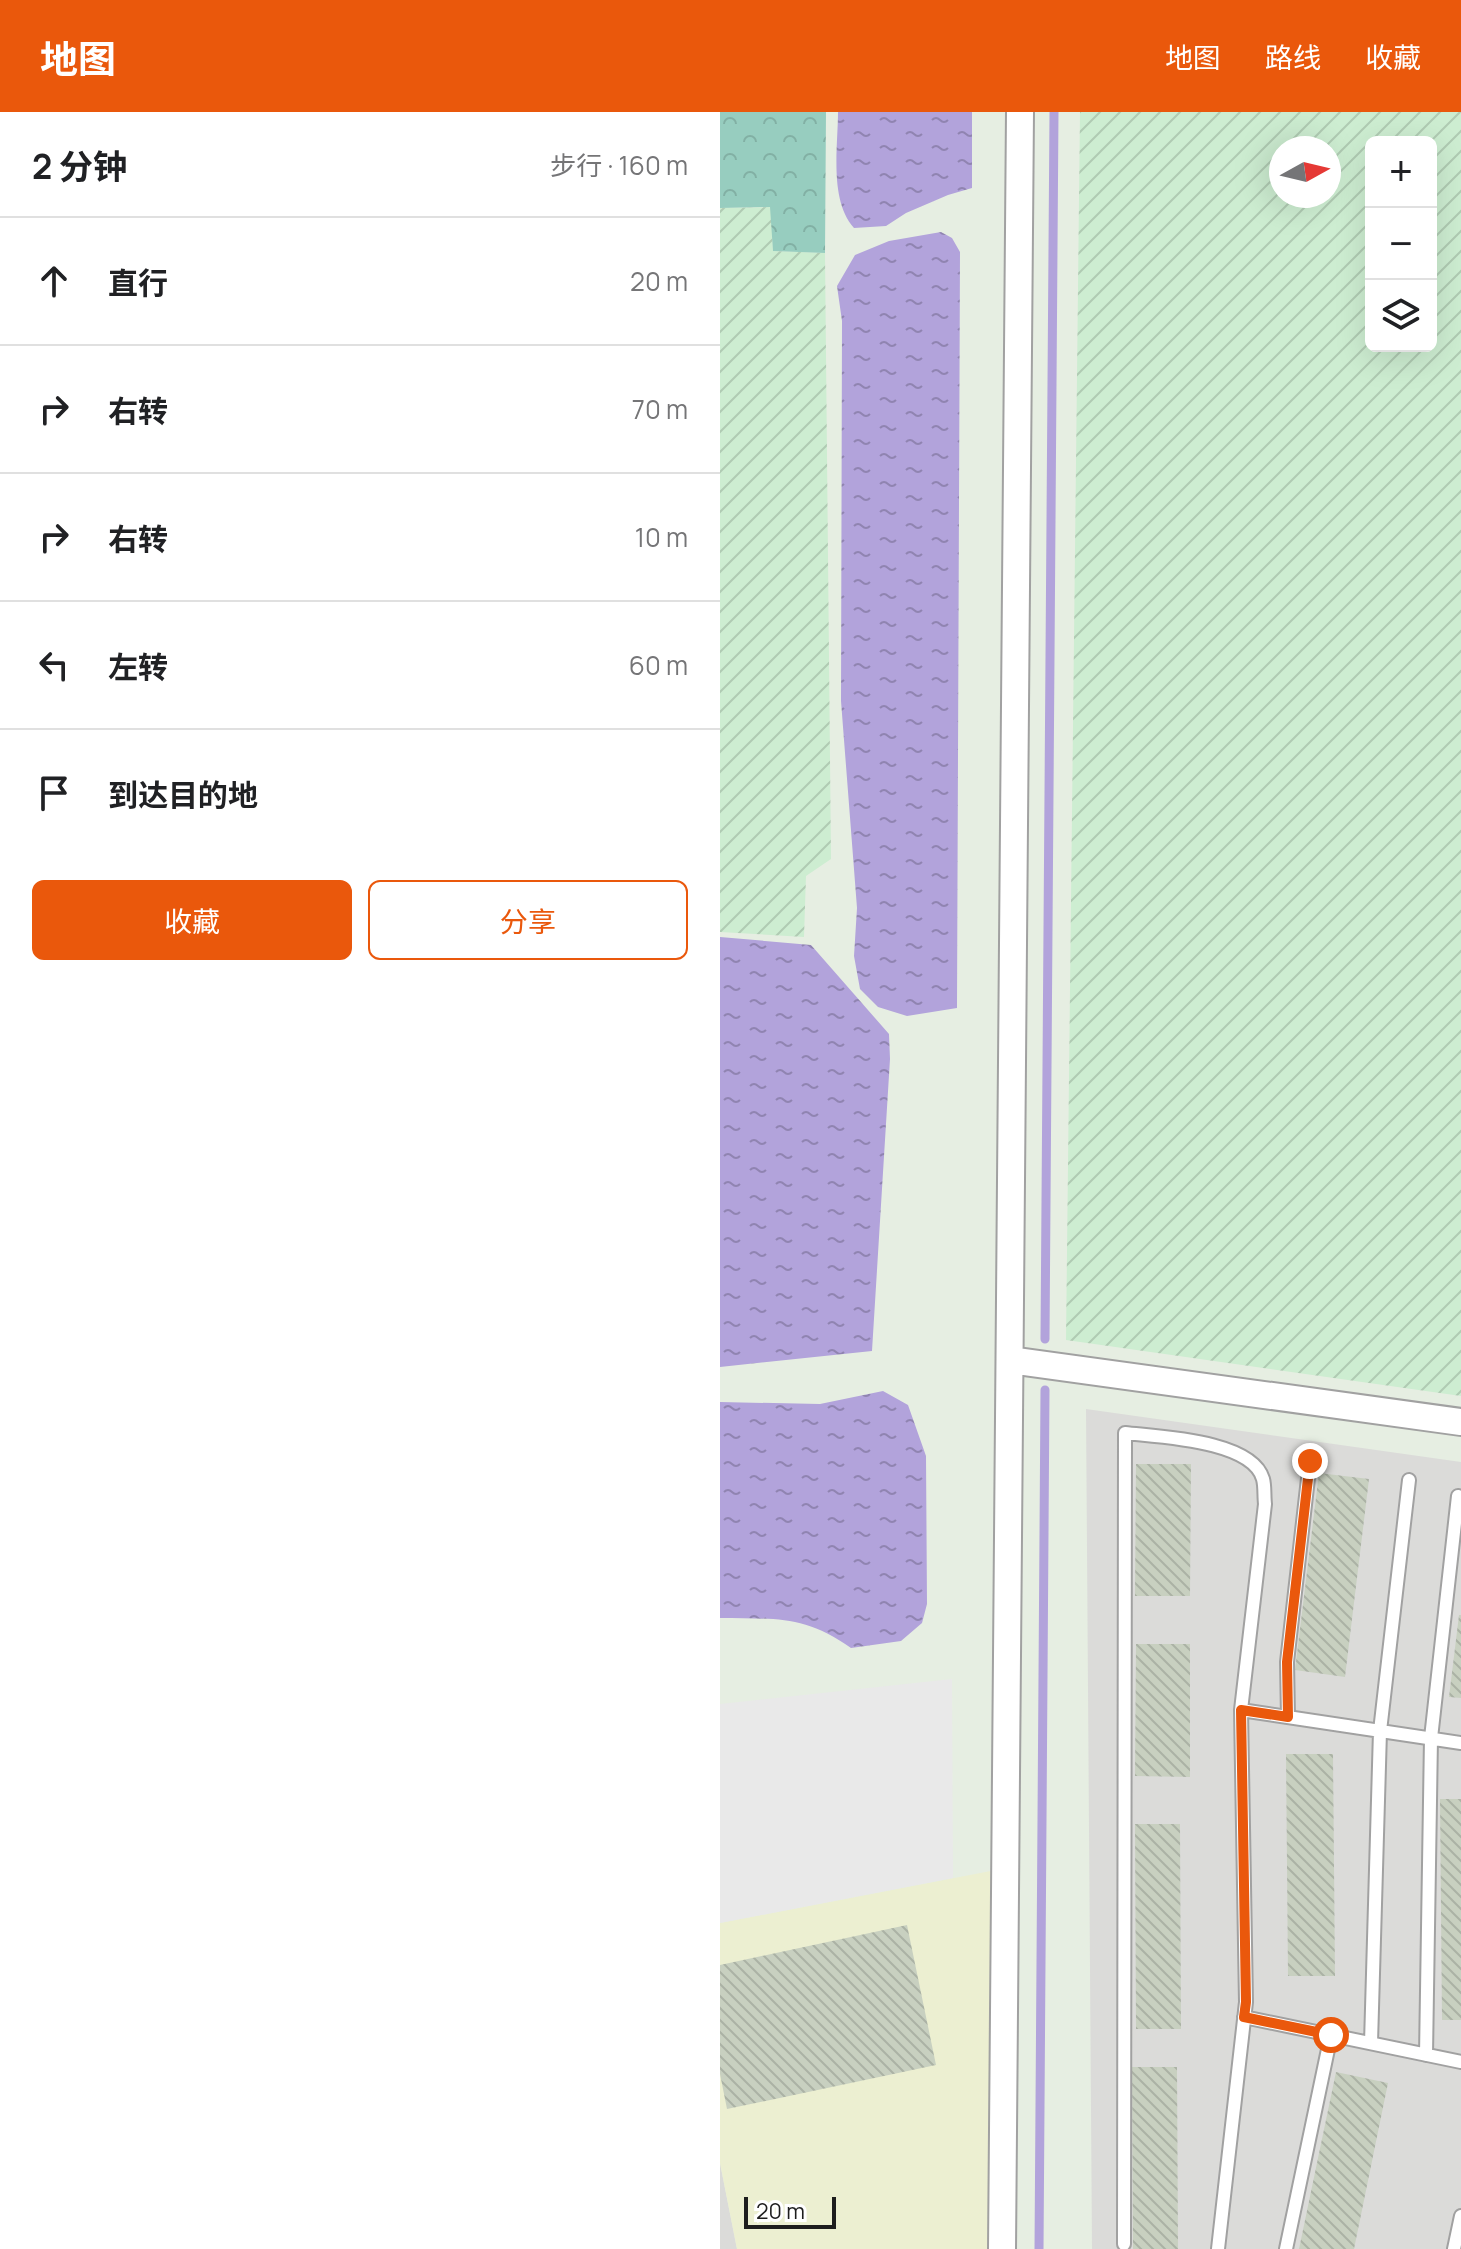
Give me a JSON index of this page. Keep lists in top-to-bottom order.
{
  "scale_bar": "20 m",
  "north": "right",
  "page": {
    "header": "地图",
    "nav": ["地图", "路线", "收藏"],
    "heading": ["2 分钟", "步行 · 160 m"],
    "map_buttons": ["+", "−"],
    "list": [
      ["直行", "20 m"],
      ["右转", "70 m"],
      ["右转", "10 m"],
      ["左转", "60 m"],
      "到达目的地"
    ],
    "buttons": ["收藏", "分享"],
    "scale": "20 m"
  }
}
